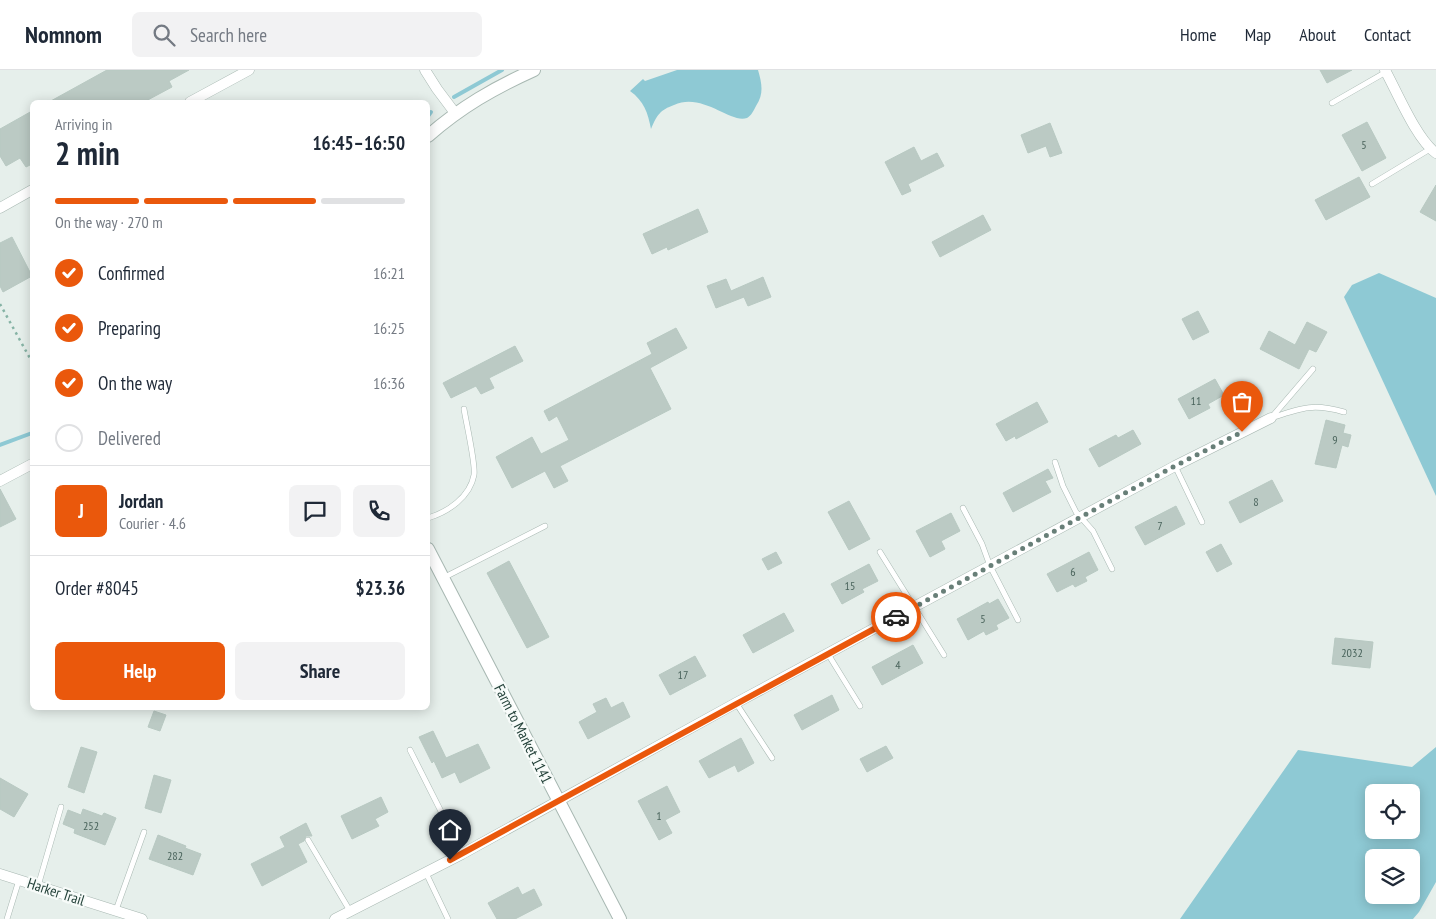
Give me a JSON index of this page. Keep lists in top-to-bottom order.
{
  "streets": {
    "street": ["Farm to Market 1141", "Harker Trail"]
  },
  "house_numbers": [
    "5",
    "11",
    "9",
    "8",
    "7",
    "6",
    "15",
    "5",
    "2032",
    "4",
    "17",
    "1",
    "252",
    "282"
  ],
  "page": {
    "header": "Nomnom",
    "search": "Search here",
    "nav": [
      "Home",
      "Map",
      "About",
      "Contact"
    ],
    "heading": ["2 min", "Arriving in", "16:45–16:50"],
    "panel": [
      "Jordan",
      "Courier · 4.6",
      "Order #8045",
      "$23.36"
    ],
    "bar": "On the way · 270 m",
    "list": [
      ["Confirmed", "16:21"],
      ["Preparing", "16:25"],
      ["On the way", "16:36"],
      "Delivered"
    ],
    "round": "J",
    "buttons": ["Help", "Share"]
  }
}
